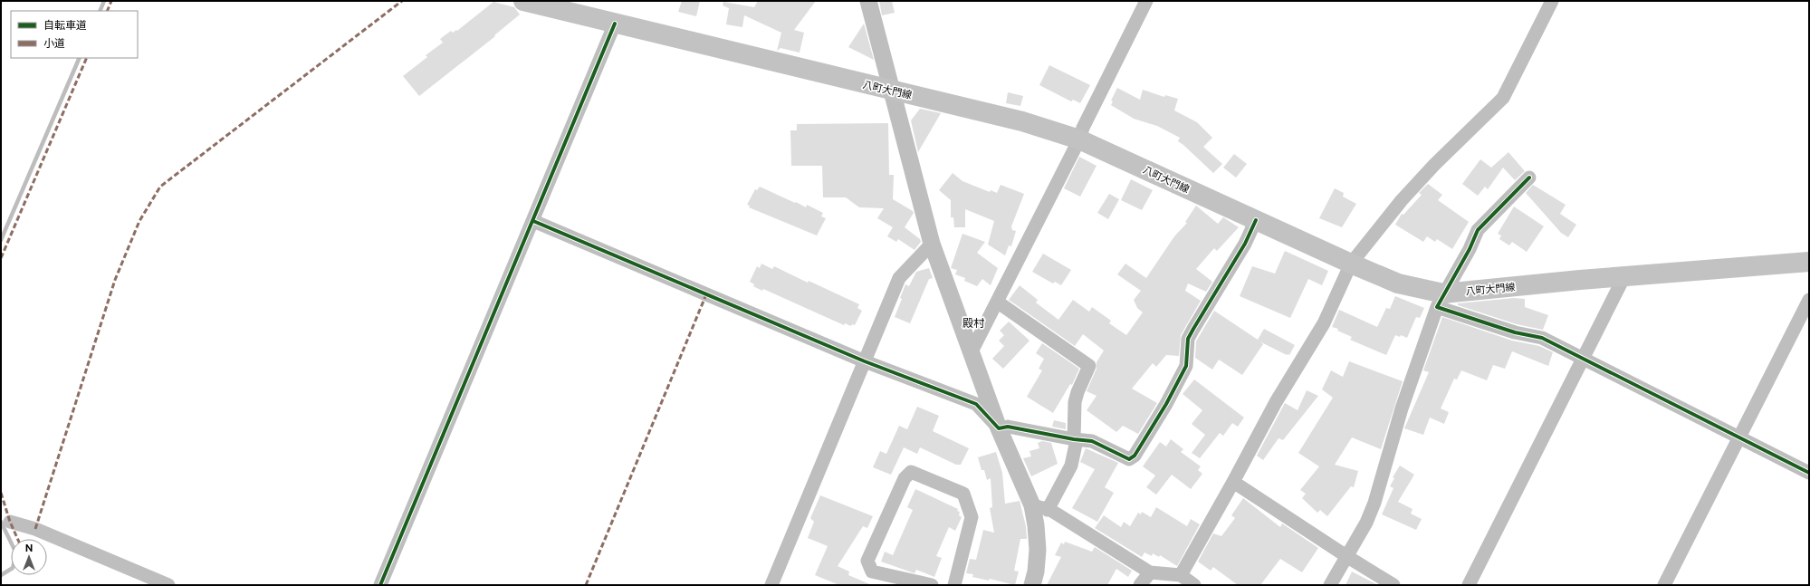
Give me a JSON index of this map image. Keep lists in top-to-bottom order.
{
  "streets": {
    "main road": ["八町大門線"]
  },
  "districts": ["殿村"],
  "legend": ["自転車道", "小道"],
  "north": "top"
}
